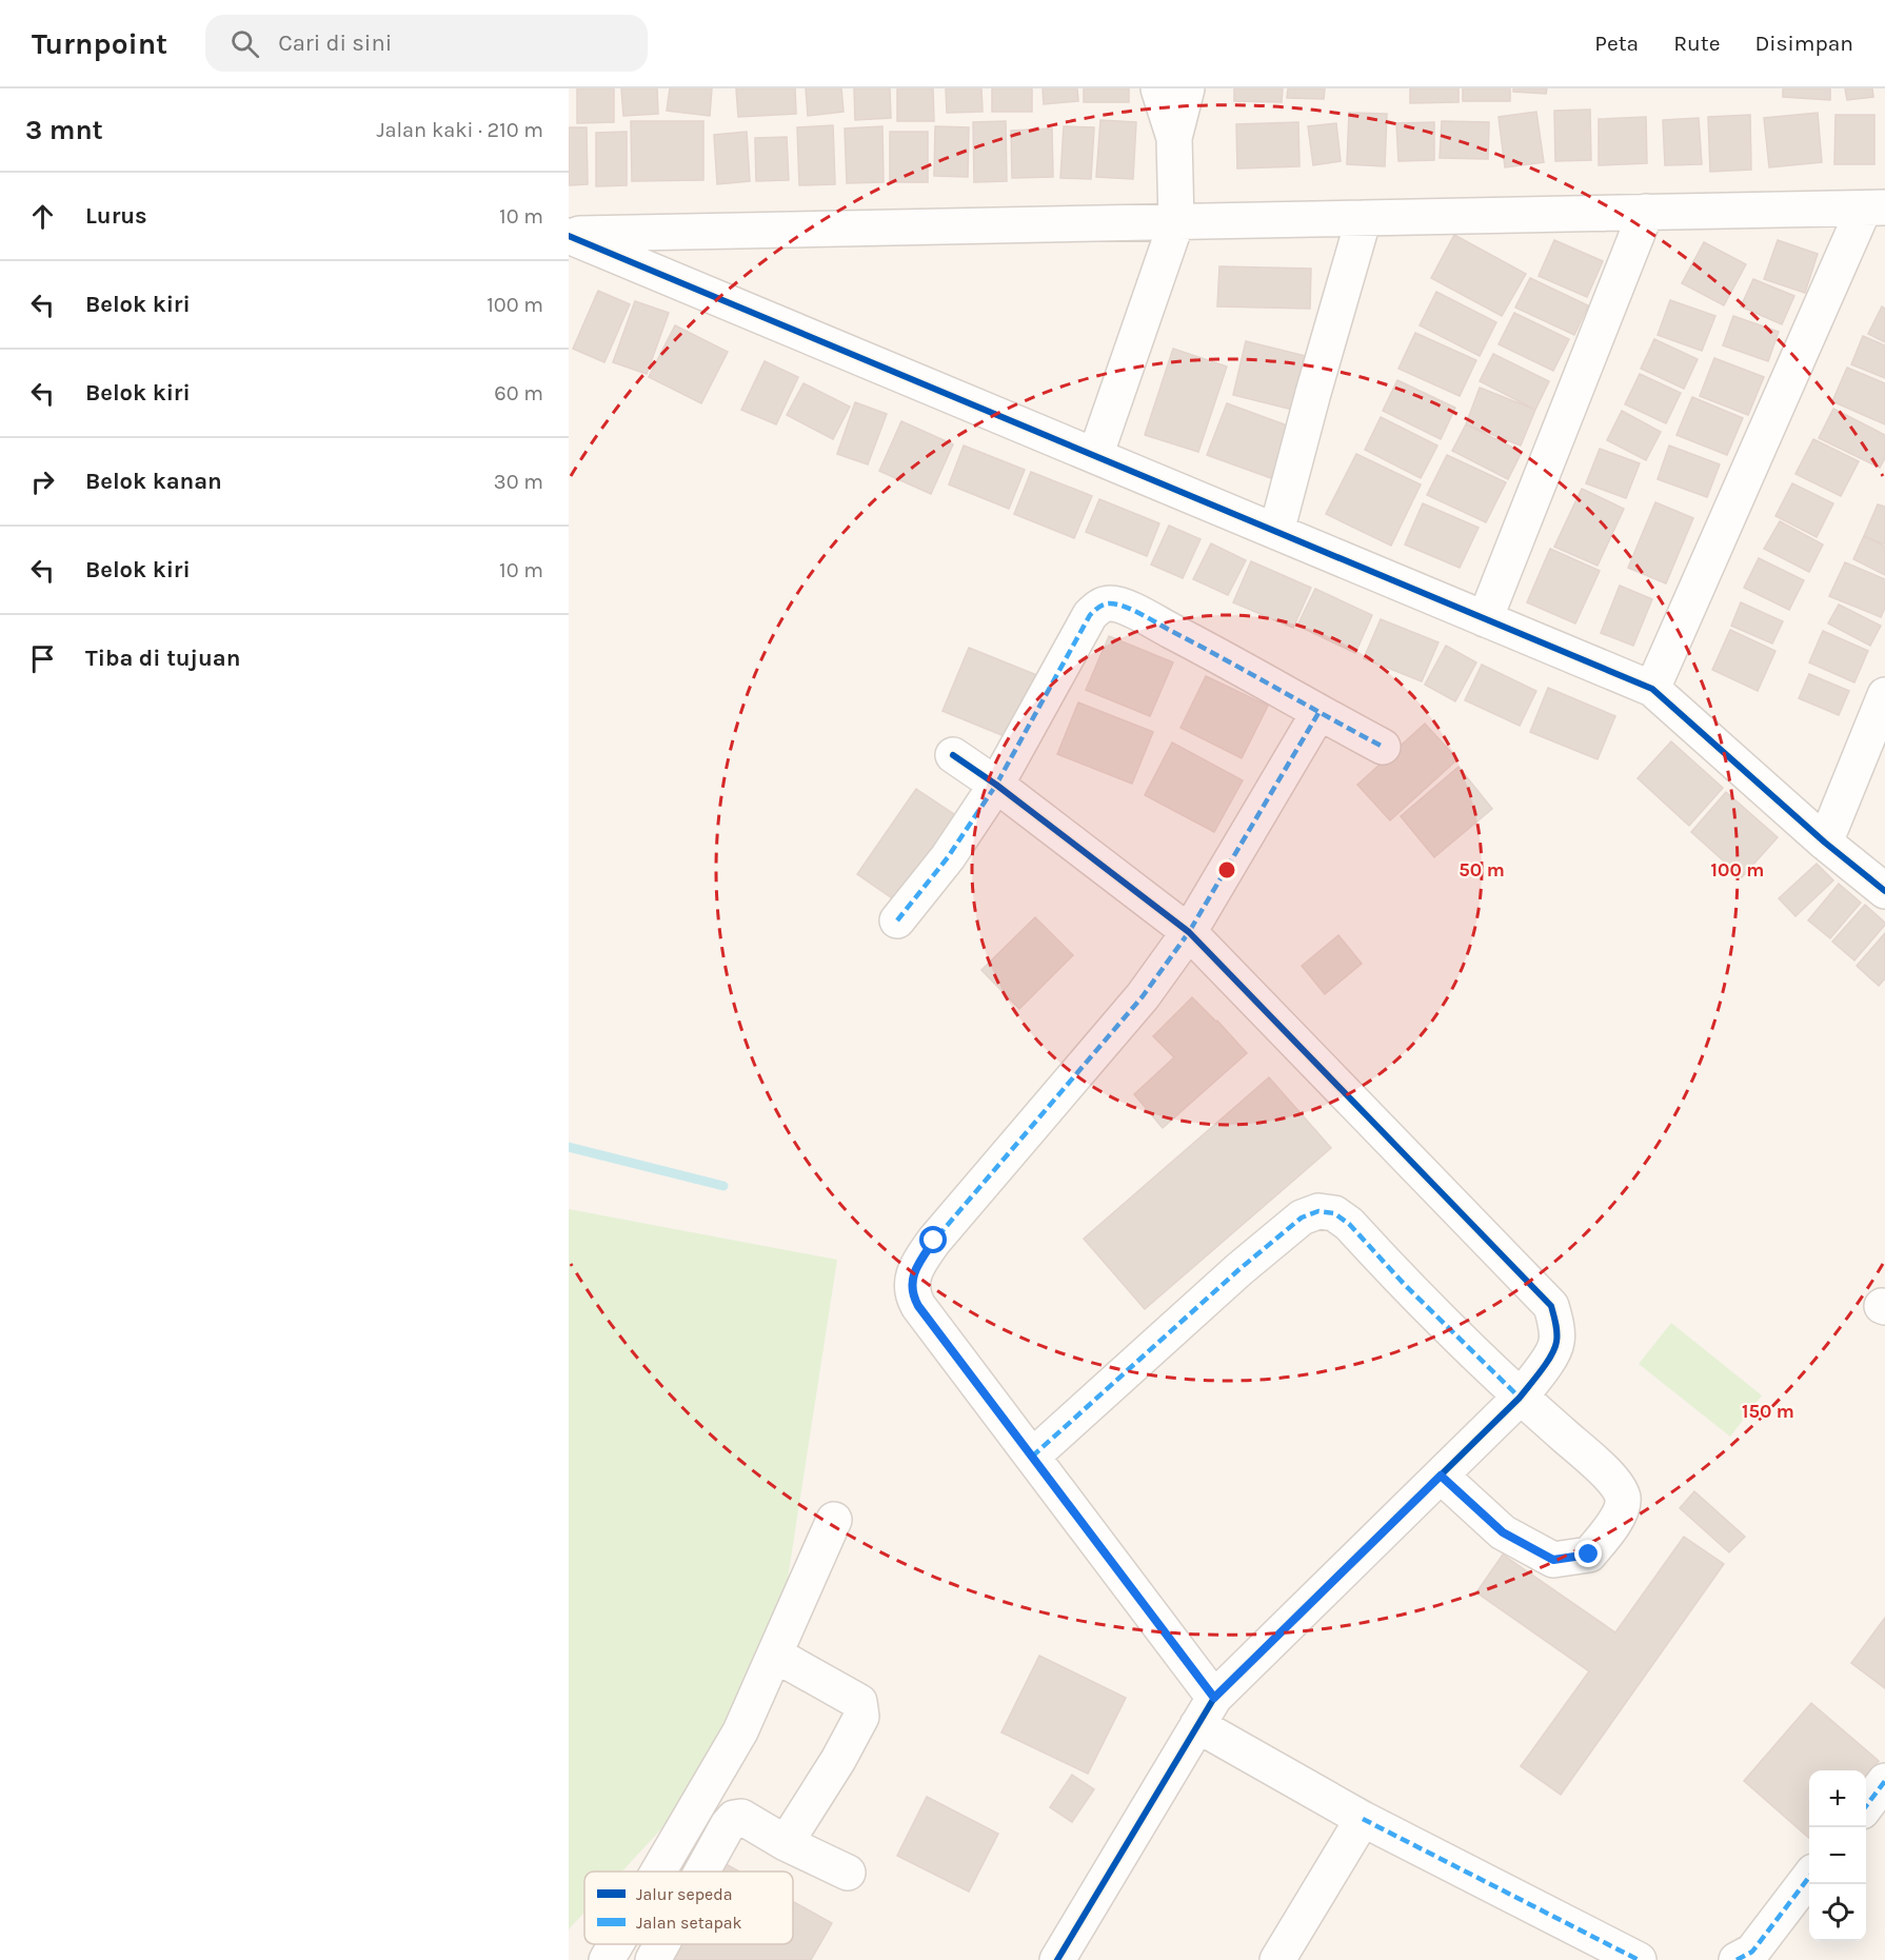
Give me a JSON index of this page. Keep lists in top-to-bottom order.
{
  "legend": ["Jalur sepeda", "Jalan setapak"],
  "page": {
    "header": "Turnpoint",
    "search": "Cari di sini",
    "nav": ["Peta", "Rute", "Disimpan"],
    "heading": ["3 mnt", "Jalan kaki · 210 m"],
    "list": [
      ["Lurus", "10 m"],
      ["Belok kiri", "100 m"],
      ["Belok kiri", "60 m"],
      ["Belok kanan", "30 m"],
      ["Belok kiri", "10 m"],
      "Tiba di tujuan"
    ],
    "map_buttons": ["+", "−"]
  },
  "rings": ["50 m", "100 m", "150 m"]
}
